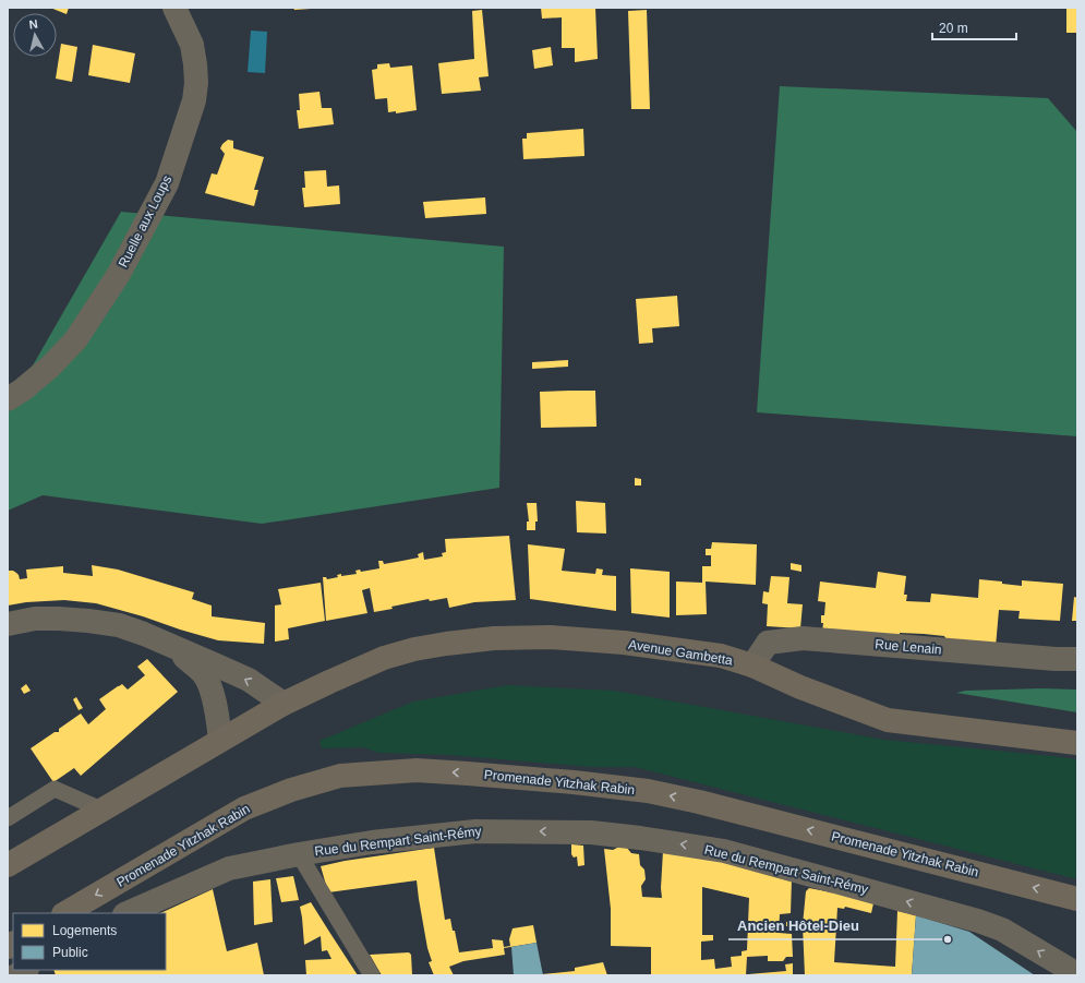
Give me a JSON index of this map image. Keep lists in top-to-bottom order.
{
  "streets": {
    "main road": ["Avenue Gambetta", "Promenade Yitzhak Rabin"],
    "street": ["Ruelle aux Loups", "Rue Lenain", "Rue du Rempart Saint-Rémy"]
  },
  "crossings": [
    ["Rue Lenain", "Avenue Gambetta"]
  ],
  "one_way": ["Promenade Yitzhak Rabin", "Rue du Rempart Saint-Rémy"],
  "places": ["Ancien Hôtel-Dieu"],
  "legend": ["Logements", "Public"],
  "scale_bar": "20 m",
  "north": "top"
}
